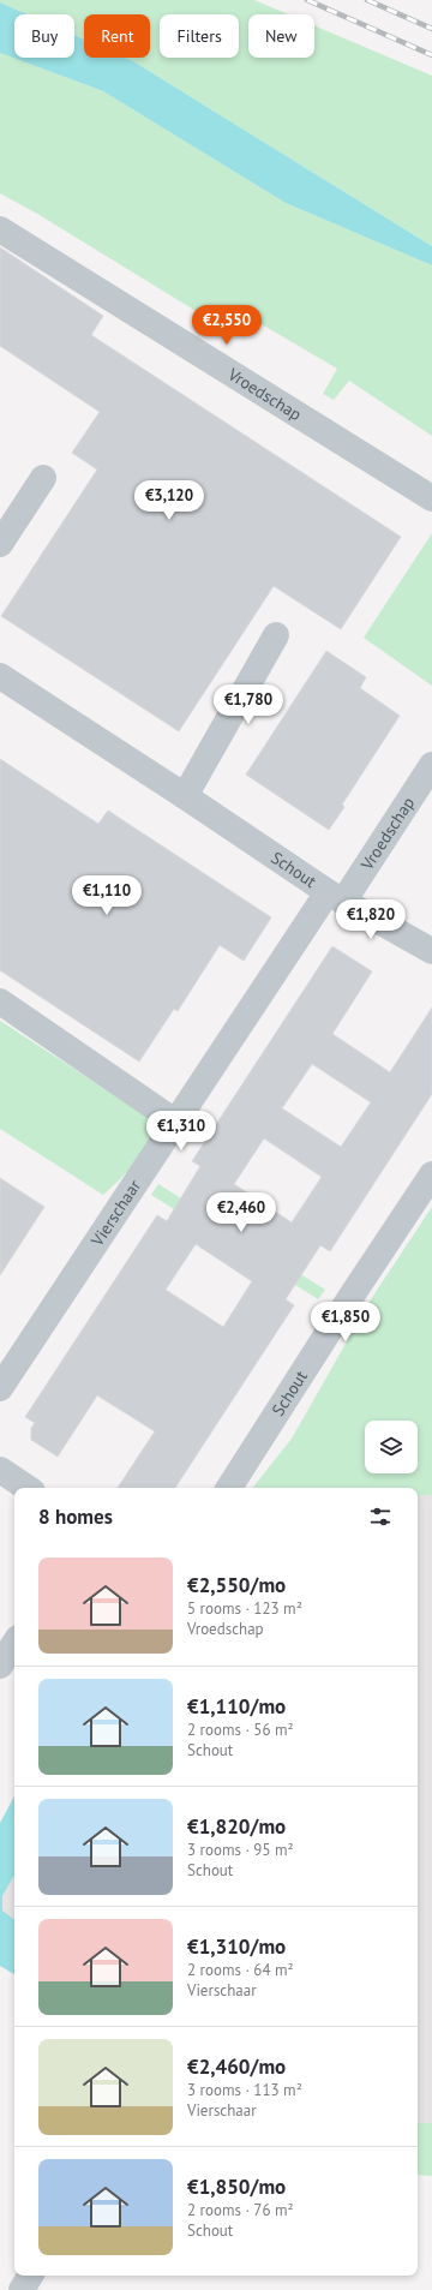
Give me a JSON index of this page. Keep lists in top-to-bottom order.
{
  "streets": {
    "street": ["Vroedschap", "Schout", "Vierschaar"]
  },
  "crossings": [
    ["Vroedschap", "Schout"],
    ["Vroedschap", "Vierschaar"],
    ["Schout", "Vierschaar"]
  ],
  "page": {
    "chip": [
      "Buy",
      "Rent",
      "Filters",
      "New"
    ],
    "price": [
      "€2,550",
      "€3,120",
      "€1,780",
      "€1,110",
      "€1,820",
      "€1,310",
      "€2,460",
      "€1,850"
    ],
    "heading": "8 homes",
    "list": [
      {
        "name": "€2,550/mo",
        "note": "5 rooms · 123 m² · Vroedschap"
      },
      {
        "name": "€1,110/mo",
        "note": "2 rooms · 56 m² · Schout"
      },
      {
        "name": "€1,820/mo",
        "note": "3 rooms · 95 m² · Schout"
      },
      {
        "name": "€1,310/mo",
        "note": "2 rooms · 64 m² · Vierschaar"
      },
      {
        "name": "€2,460/mo",
        "note": "3 rooms · 113 m² · Vierschaar"
      },
      {
        "name": "€1,850/mo",
        "note": "2 rooms · 76 m² · Schout"
      }
    ]
  }
}
